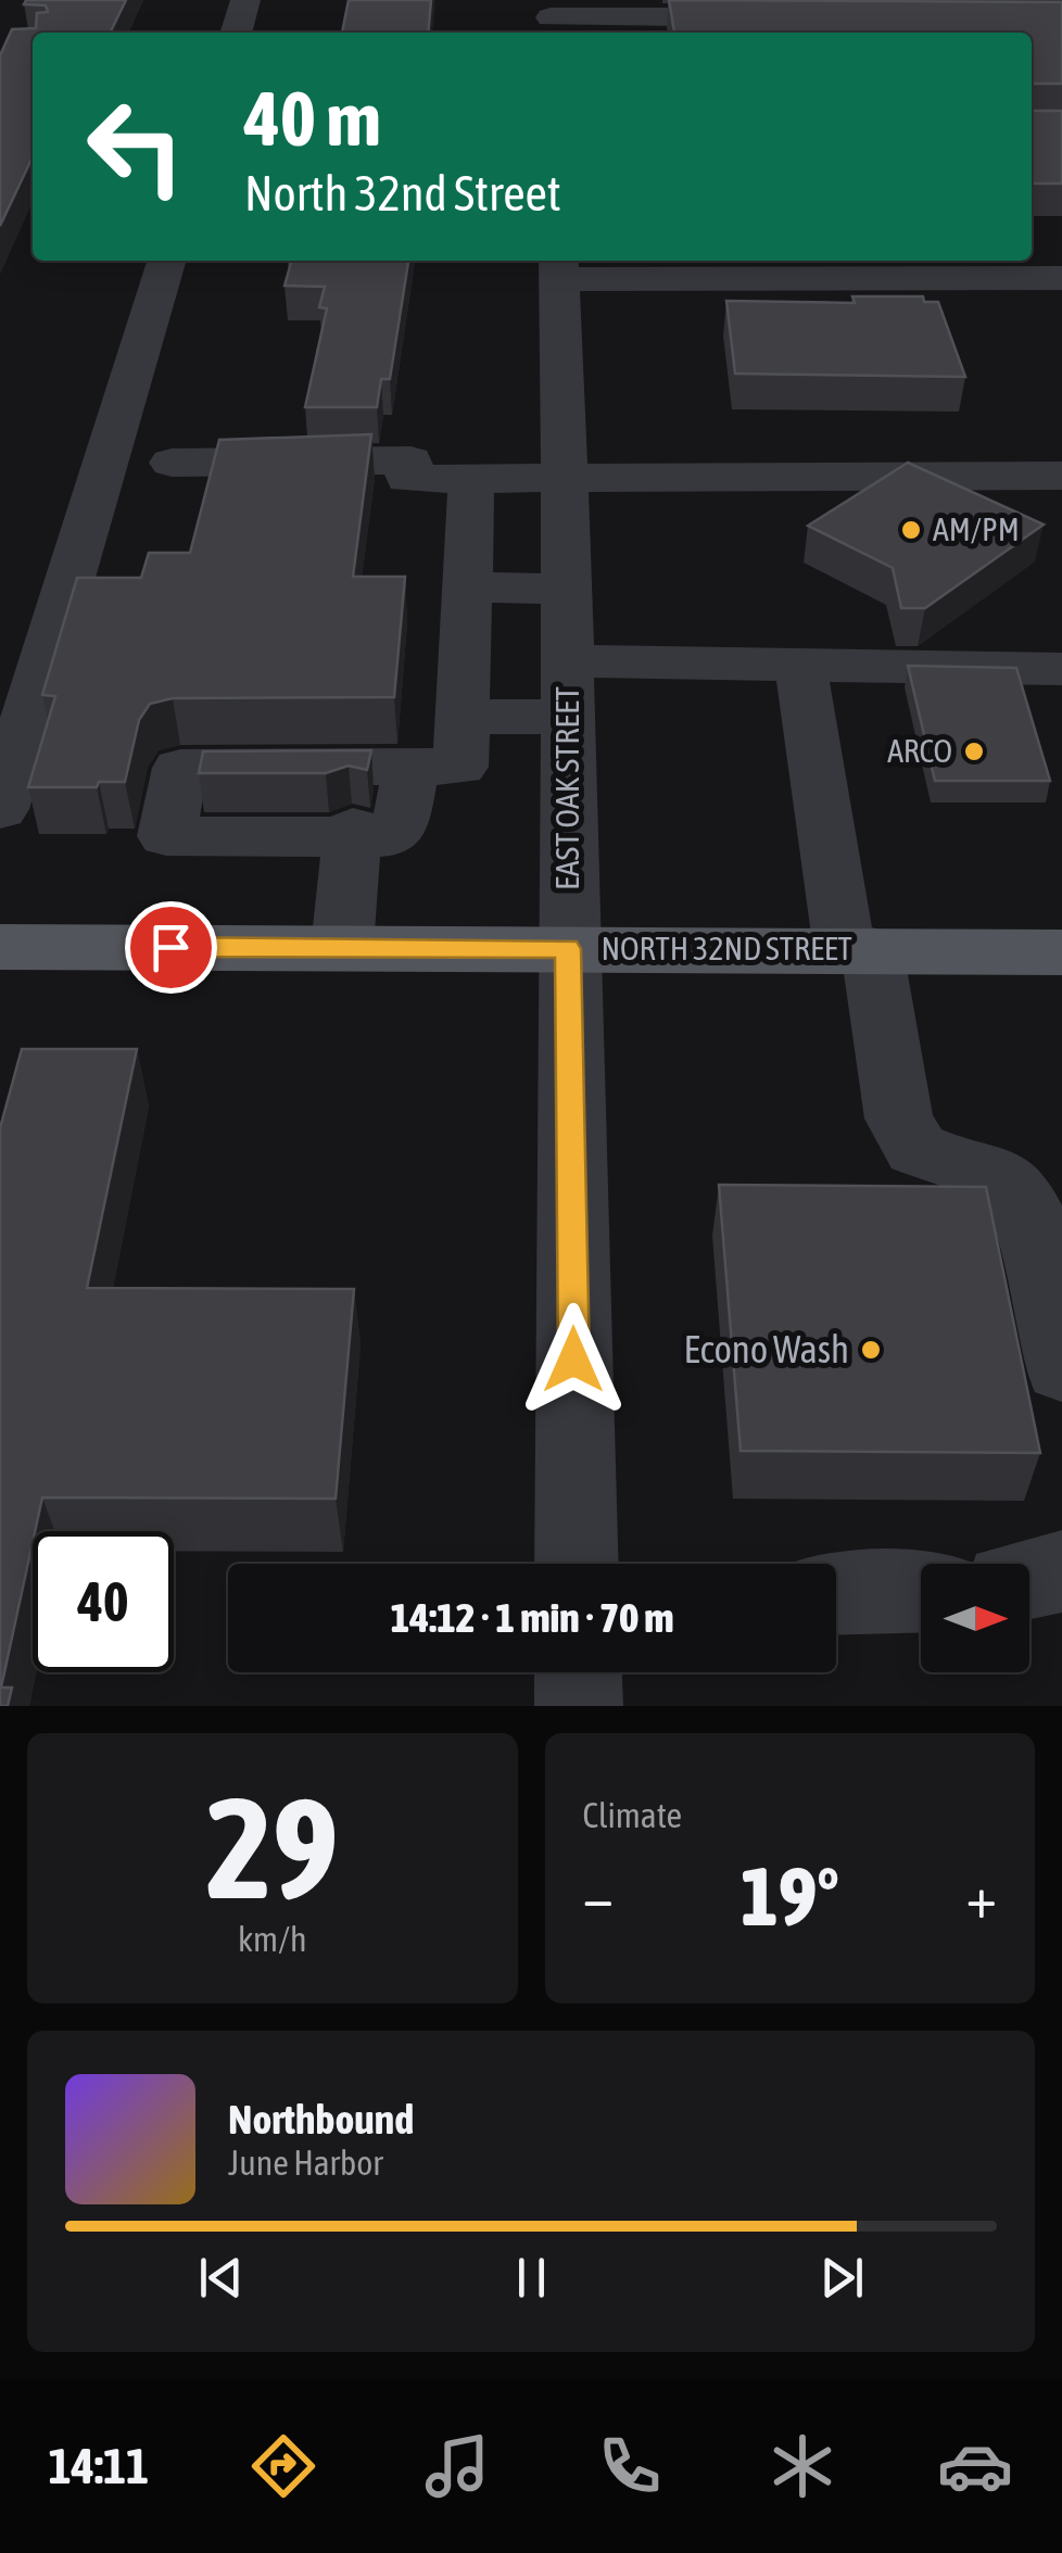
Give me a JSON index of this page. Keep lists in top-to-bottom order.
{
  "streets": {
    "main road": ["NORTH 32ND STREET"],
    "street": ["EAST OAK STREET"]
  },
  "crossings": [
    ["EAST OAK STREET", "NORTH 32ND STREET"]
  ],
  "places": ["AM/PM", "ARCO", "Econo Wash"],
  "north": "right",
  "page": {
    "turn": ["40 m", "North 32nd Street"],
    "limit": "40",
    "trip": "14:12 · 1 min · 70 m",
    "tile": [
      ["29", "km/h"],
      "Climate"
    ],
    "heat": ["−", "19°", "+"],
    "song": ["Northbound", "June Harbor"],
    "tabs": "14:11"
  }
}
